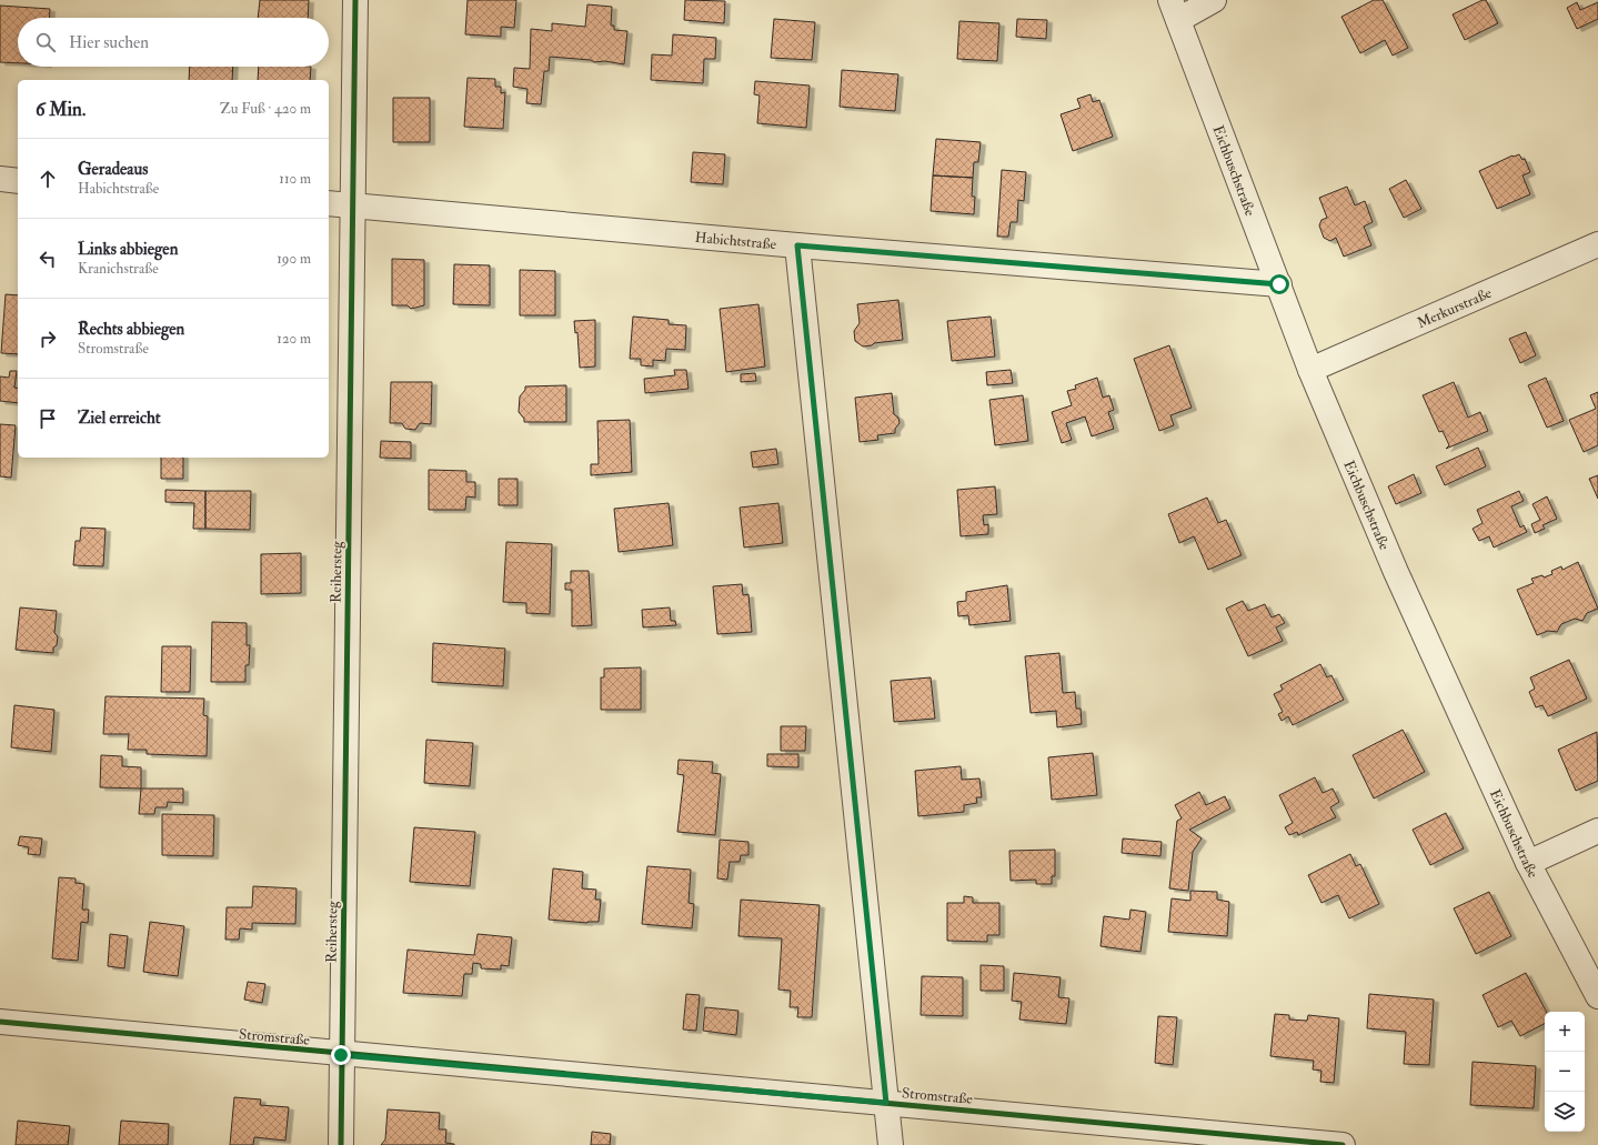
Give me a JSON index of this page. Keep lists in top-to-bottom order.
{
  "streets": {
    "street": [
      "Eichbuschstraße",
      "Habichtstraße",
      "Merkurstraße",
      "Reihersteg",
      "Stromstraße"
    ]
  },
  "crossings": [
    ["Eichbuschstraße", "Habichtstraße"],
    ["Eichbuschstraße", "Merkurstraße"],
    ["Habichtstraße", "Reihersteg"],
    ["Reihersteg", "Stromstraße"]
  ],
  "page": {
    "search": "Hier suchen",
    "heading": ["6 Min.", "Zu Fuß · 420 m"],
    "list": [
      ["Geradeaus", "Habichtstraße", "110 m"],
      ["Links abbiegen", "Kranichstraße", "190 m"],
      ["Rechts abbiegen", "Stromstraße", "120 m"],
      "Ziel erreicht"
    ],
    "map_buttons": ["+", "−"]
  }
}
